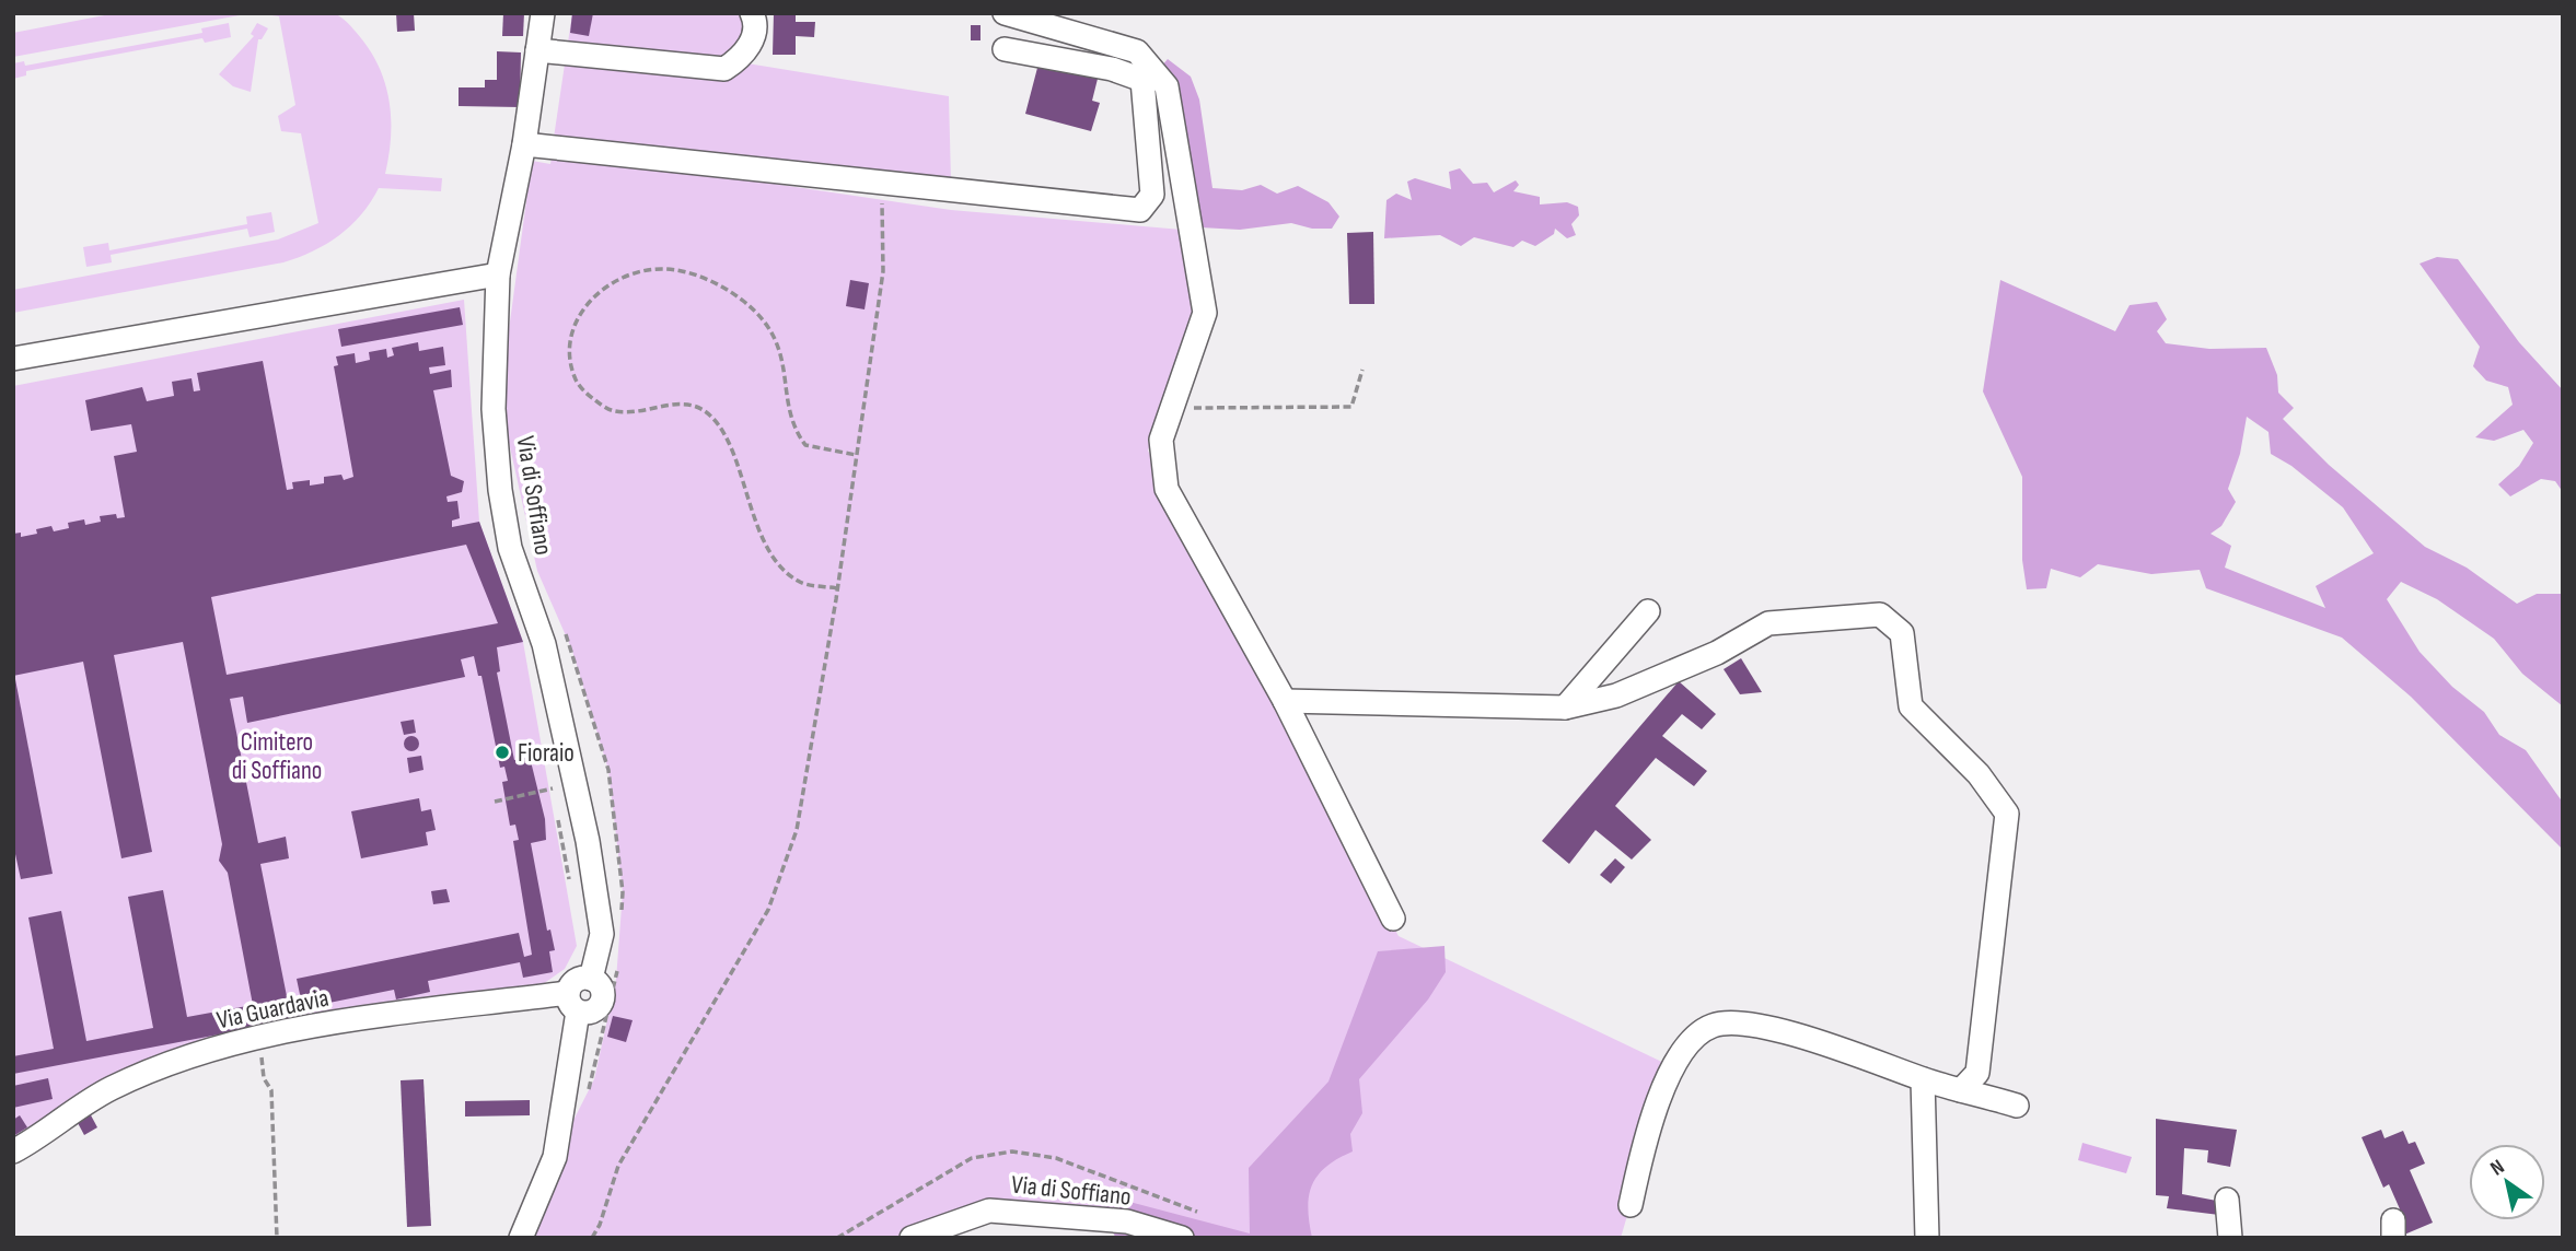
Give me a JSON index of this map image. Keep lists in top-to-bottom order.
{
  "streets": {
    "street": ["Via di Soffiano", "Via Guardavia"]
  },
  "crossings": [
    ["Via di Soffiano", "Via Guardavia"]
  ],
  "parks": ["Cimitero di Soffiano"],
  "places": ["Fioraio"],
  "north": "top left"
}
